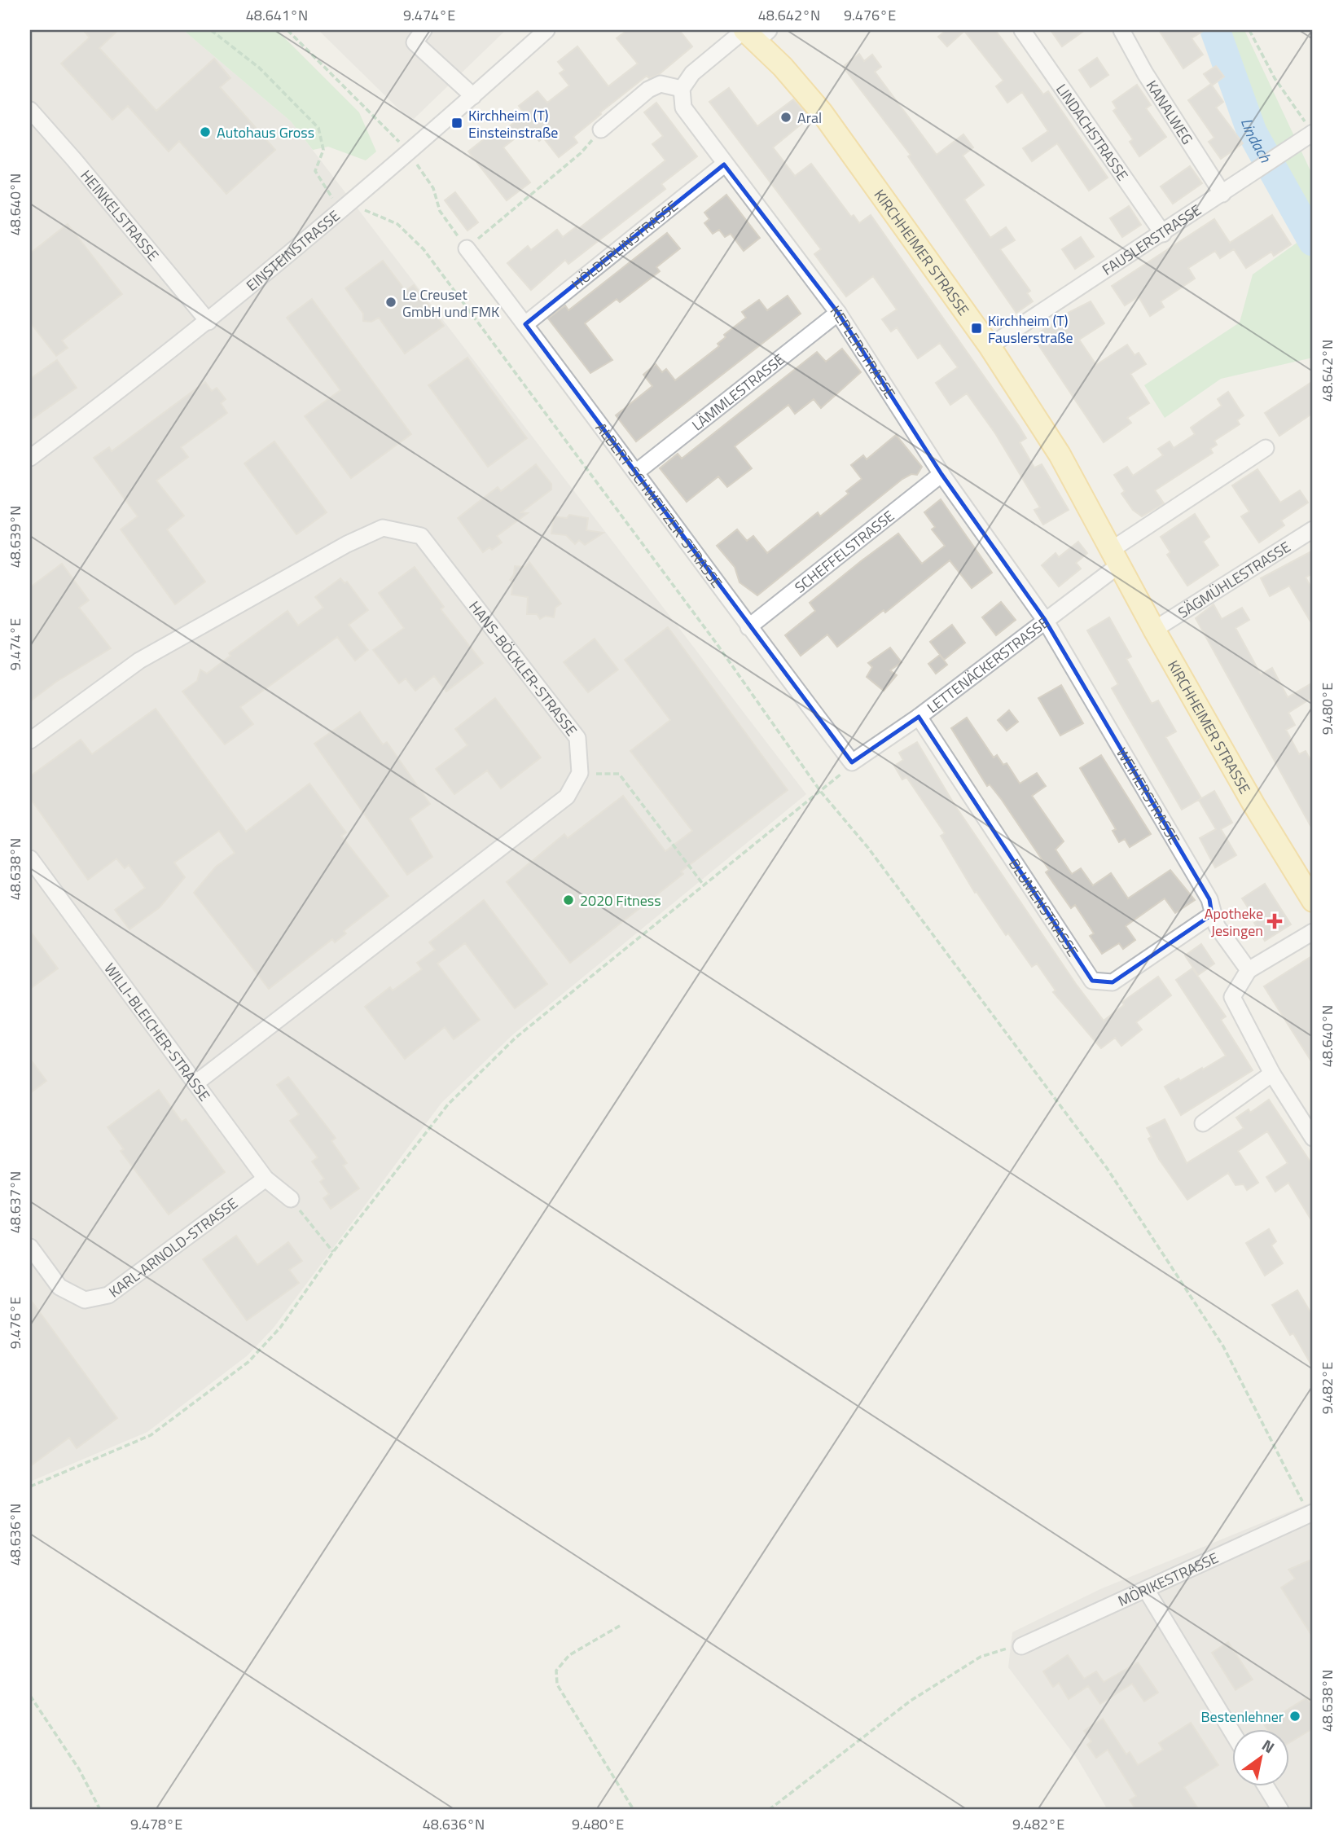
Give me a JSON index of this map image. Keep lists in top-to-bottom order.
{
  "streets": {
    "main road": ["KIRCHHEIMER STRASSE"],
    "street": [
      "KANALWEG",
      "LINDACHSTRASSE",
      "HEINKELSTRASSE",
      "FAUSLERSTRASSE",
      "HÖLDERLINSTRASSE",
      "EINSTEINSTRASSE",
      "KEPLERSTRASSE",
      "LÄMMLESTRASSE",
      "ALBERT-SCHWEITZER-STRASSE",
      "SCHEFFELSTRASSE",
      "SÄGMÜHLESTRASSE",
      "LETTENÄCKERSTRASSE",
      "HANS-BÖCKLER-STRASSE",
      "WEIHERSTRASSE",
      "BLUMENSTRASSE",
      "WILLI-BLEICHER-STRASSE",
      "KARL-ARNOLD-STRASSE",
      "MÖRIKESTRASSE"
    ]
  },
  "crossings": [
    ["KANALWEG", "FAUSLERSTRASSE"],
    ["LINDACHSTRASSE", "FAUSLERSTRASSE"],
    ["HEINKELSTRASSE", "EINSTEINSTRASSE"],
    ["FAUSLERSTRASSE", "KIRCHHEIMER STRASSE"],
    ["HÖLDERLINSTRASSE", "KEPLERSTRASSE"],
    ["HÖLDERLINSTRASSE", "ALBERT-SCHWEITZER-STRASSE"],
    ["KIRCHHEIMER STRASSE", "SÄGMÜHLESTRASSE"],
    ["KIRCHHEIMER STRASSE", "LETTENÄCKERSTRASSE"],
    ["KEPLERSTRASSE", "LÄMMLESTRASSE"],
    ["KEPLERSTRASSE", "SCHEFFELSTRASSE"],
    ["KEPLERSTRASSE", "LETTENÄCKERSTRASSE"],
    ["KEPLERSTRASSE", "WEIHERSTRASSE"],
    ["LÄMMLESTRASSE", "ALBERT-SCHWEITZER-STRASSE"],
    ["ALBERT-SCHWEITZER-STRASSE", "SCHEFFELSTRASSE"],
    ["ALBERT-SCHWEITZER-STRASSE", "LETTENÄCKERSTRASSE"],
    ["LETTENÄCKERSTRASSE", "WEIHERSTRASSE"],
    ["LETTENÄCKERSTRASSE", "BLUMENSTRASSE"],
    ["WEIHERSTRASSE", "BLUMENSTRASSE"],
    ["WILLI-BLEICHER-STRASSE", "KARL-ARNOLD-STRASSE"]
  ],
  "water": ["Lindach"],
  "places": {
    "other": [
      "Aral",
      "Autohaus Gross",
      "Le Creuset GmbH und FMK",
      "2020 Fitness",
      "Bestenlehner"
    ],
    "transit": ["Kirchheim (T) Einsteinstraße", "Kirchheim (T) Fauslerstraße"],
    "health": ["Apotheke Jesingen"]
  },
  "north": "top right",
  "coordinates": [
    "48.641°N",
    "9.474°E",
    "48.642°N",
    "9.476°E",
    "48.640°N",
    "48.639°N",
    "9.480°E",
    "48.638°N",
    "48.637°N",
    "9.482°E",
    "48.636°N",
    "9.478°E"
  ]
}
